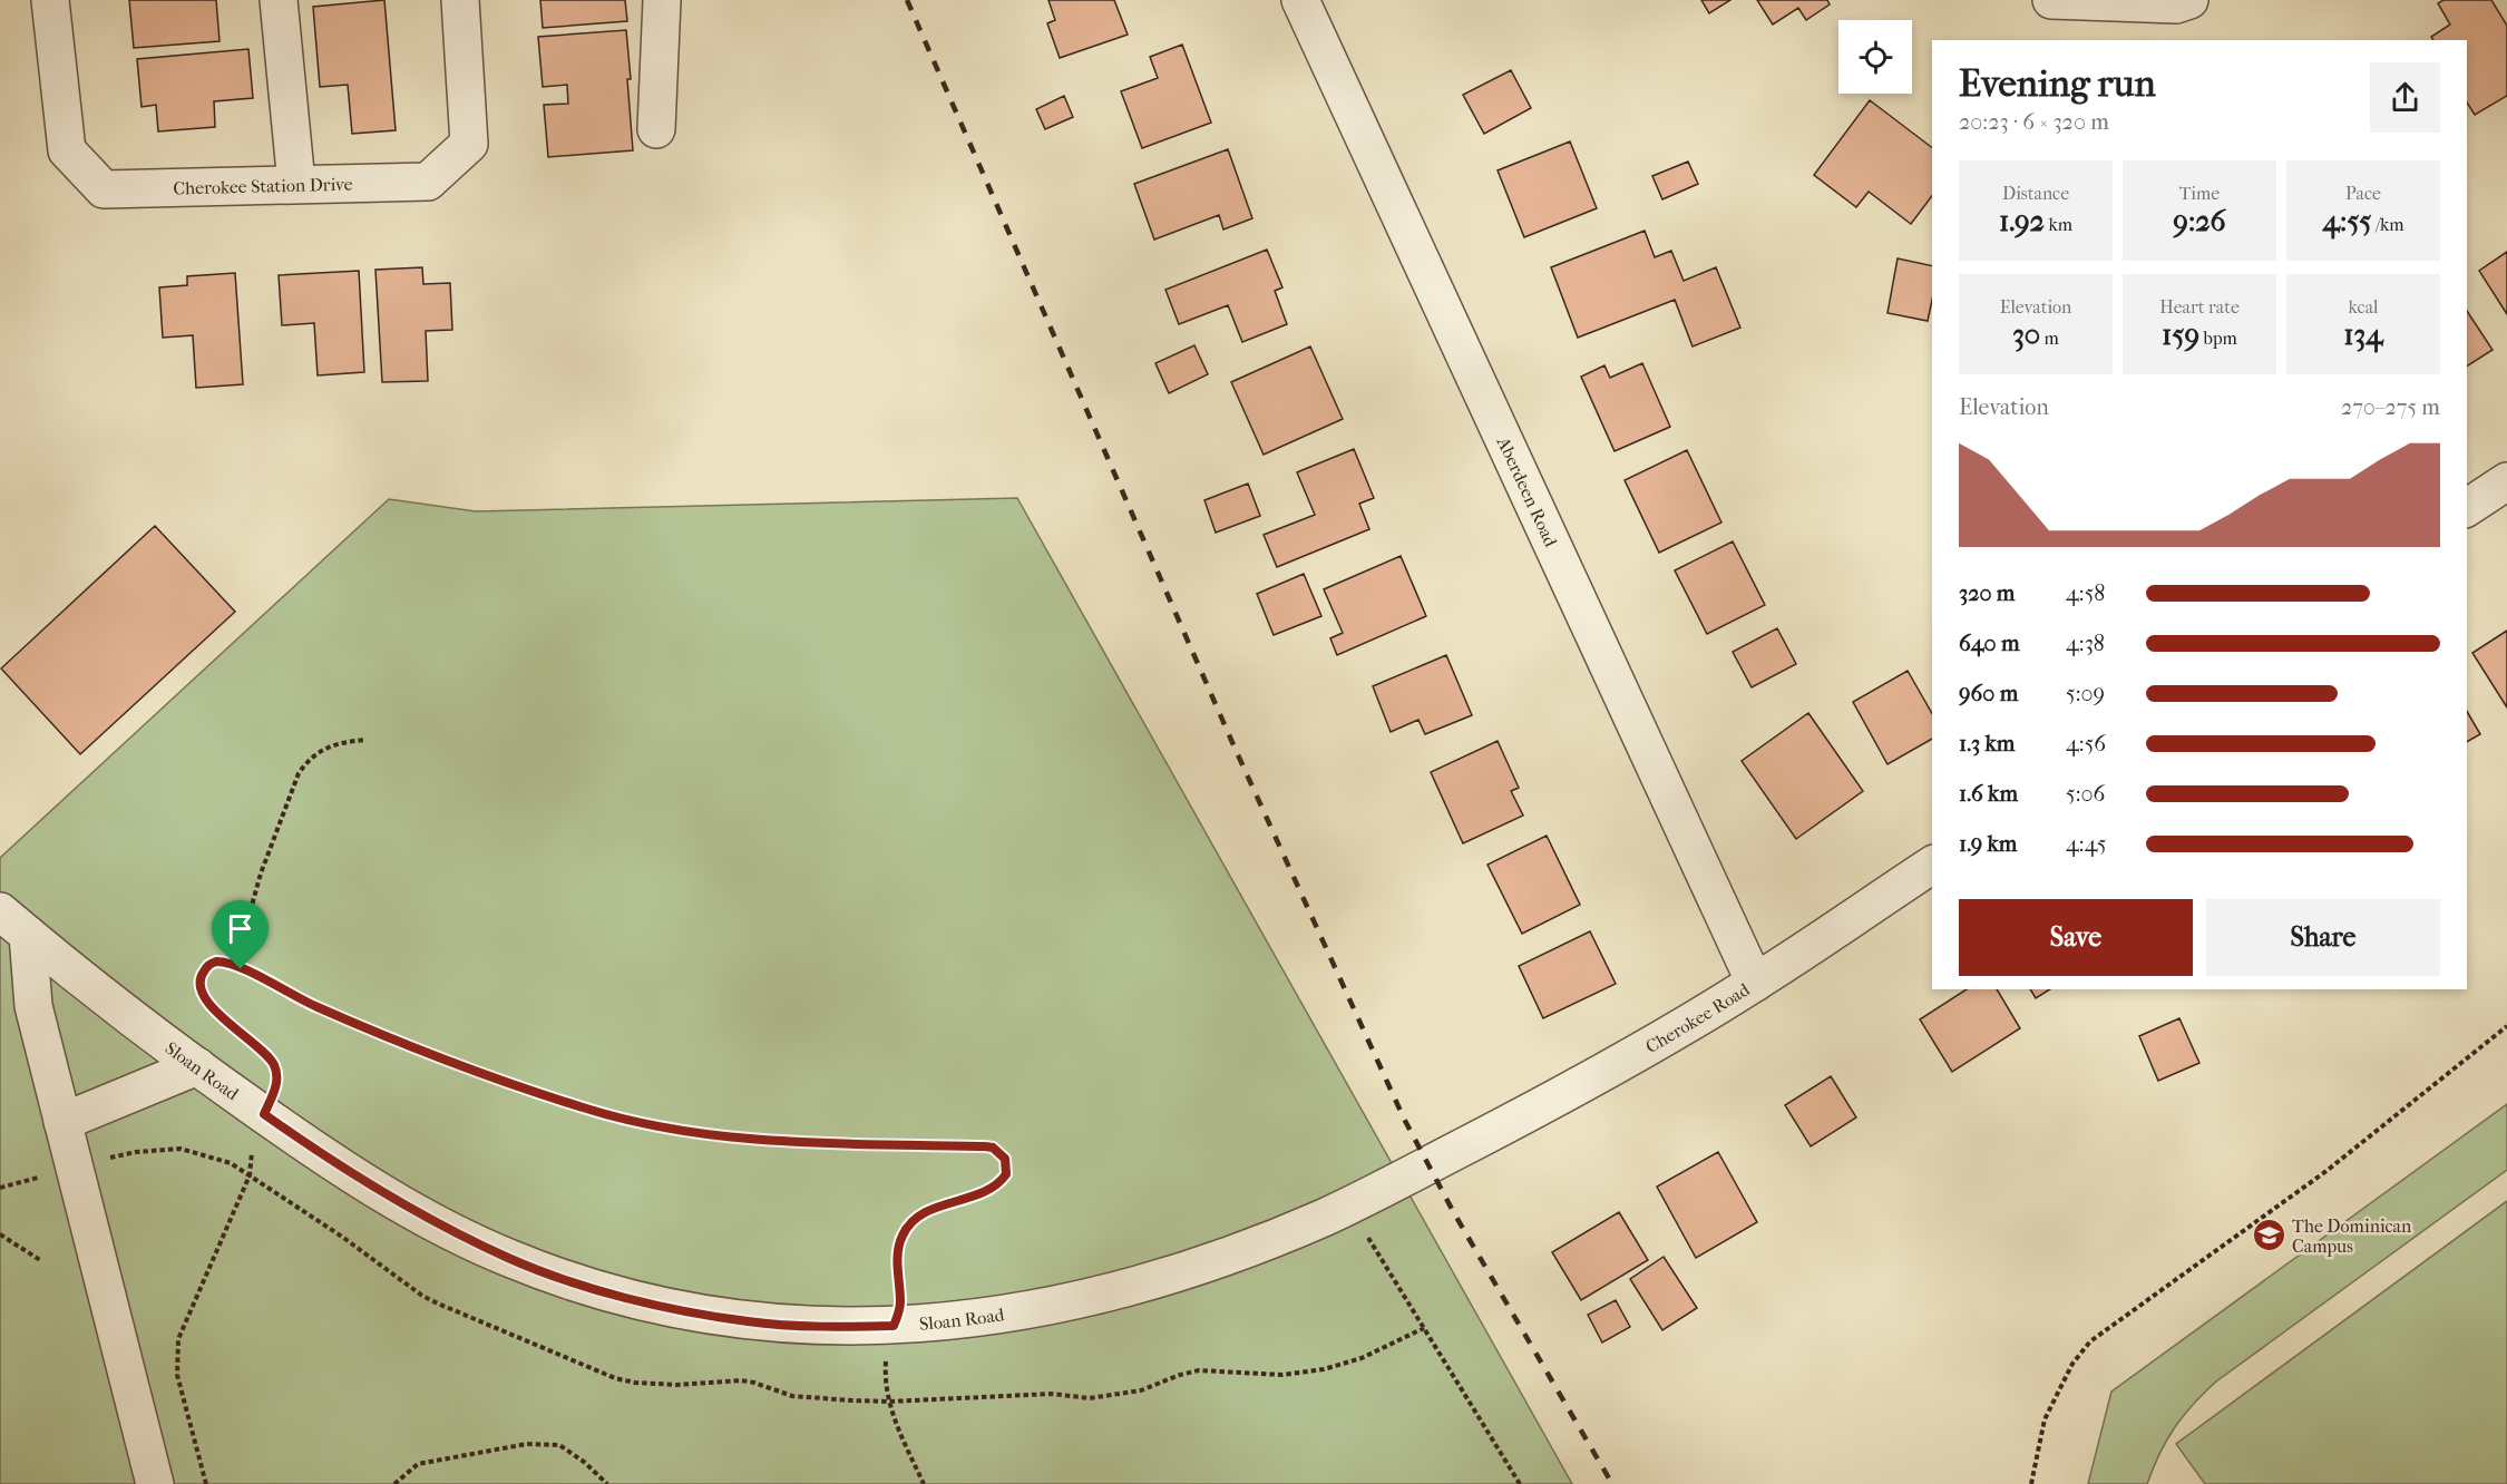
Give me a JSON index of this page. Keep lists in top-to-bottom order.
{
  "streets": {
    "street": [
      "Cherokee Station Drive",
      "Aberdeen Road",
      "Cherokee Road",
      "Sloan Road"
    ]
  },
  "crossings": [
    ["Aberdeen Road", "Cherokee Road"],
    ["Cherokee Road", "Sloan Road"]
  ],
  "places": {
    "school or university": ["The Dominican Campus"]
  },
  "page": {
    "heading": ["Evening run", "20:23 · 6 × 320 m"],
    "stats": [
      ["Distance", "1.92 km"],
      ["Time", "9:26"],
      ["Pace", "4:55 /km"],
      ["Elevation", "30 m"],
      ["Heart rate", "159 bpm"],
      ["kcal", "134"]
    ],
    "chart": ["Elevation", "270–275 m"],
    "list": [
      {
        "name": "320 m",
        "note": "4:58"
      },
      {
        "name": "640 m",
        "note": "4:38"
      },
      {
        "name": "960 m",
        "note": "5:09"
      },
      {
        "name": "1.3 km",
        "note": "4:56"
      },
      {
        "name": "1.6 km",
        "note": "5:06"
      },
      {
        "name": "1.9 km",
        "note": "4:45"
      }
    ],
    "buttons": ["Save", "Share"]
  }
}
